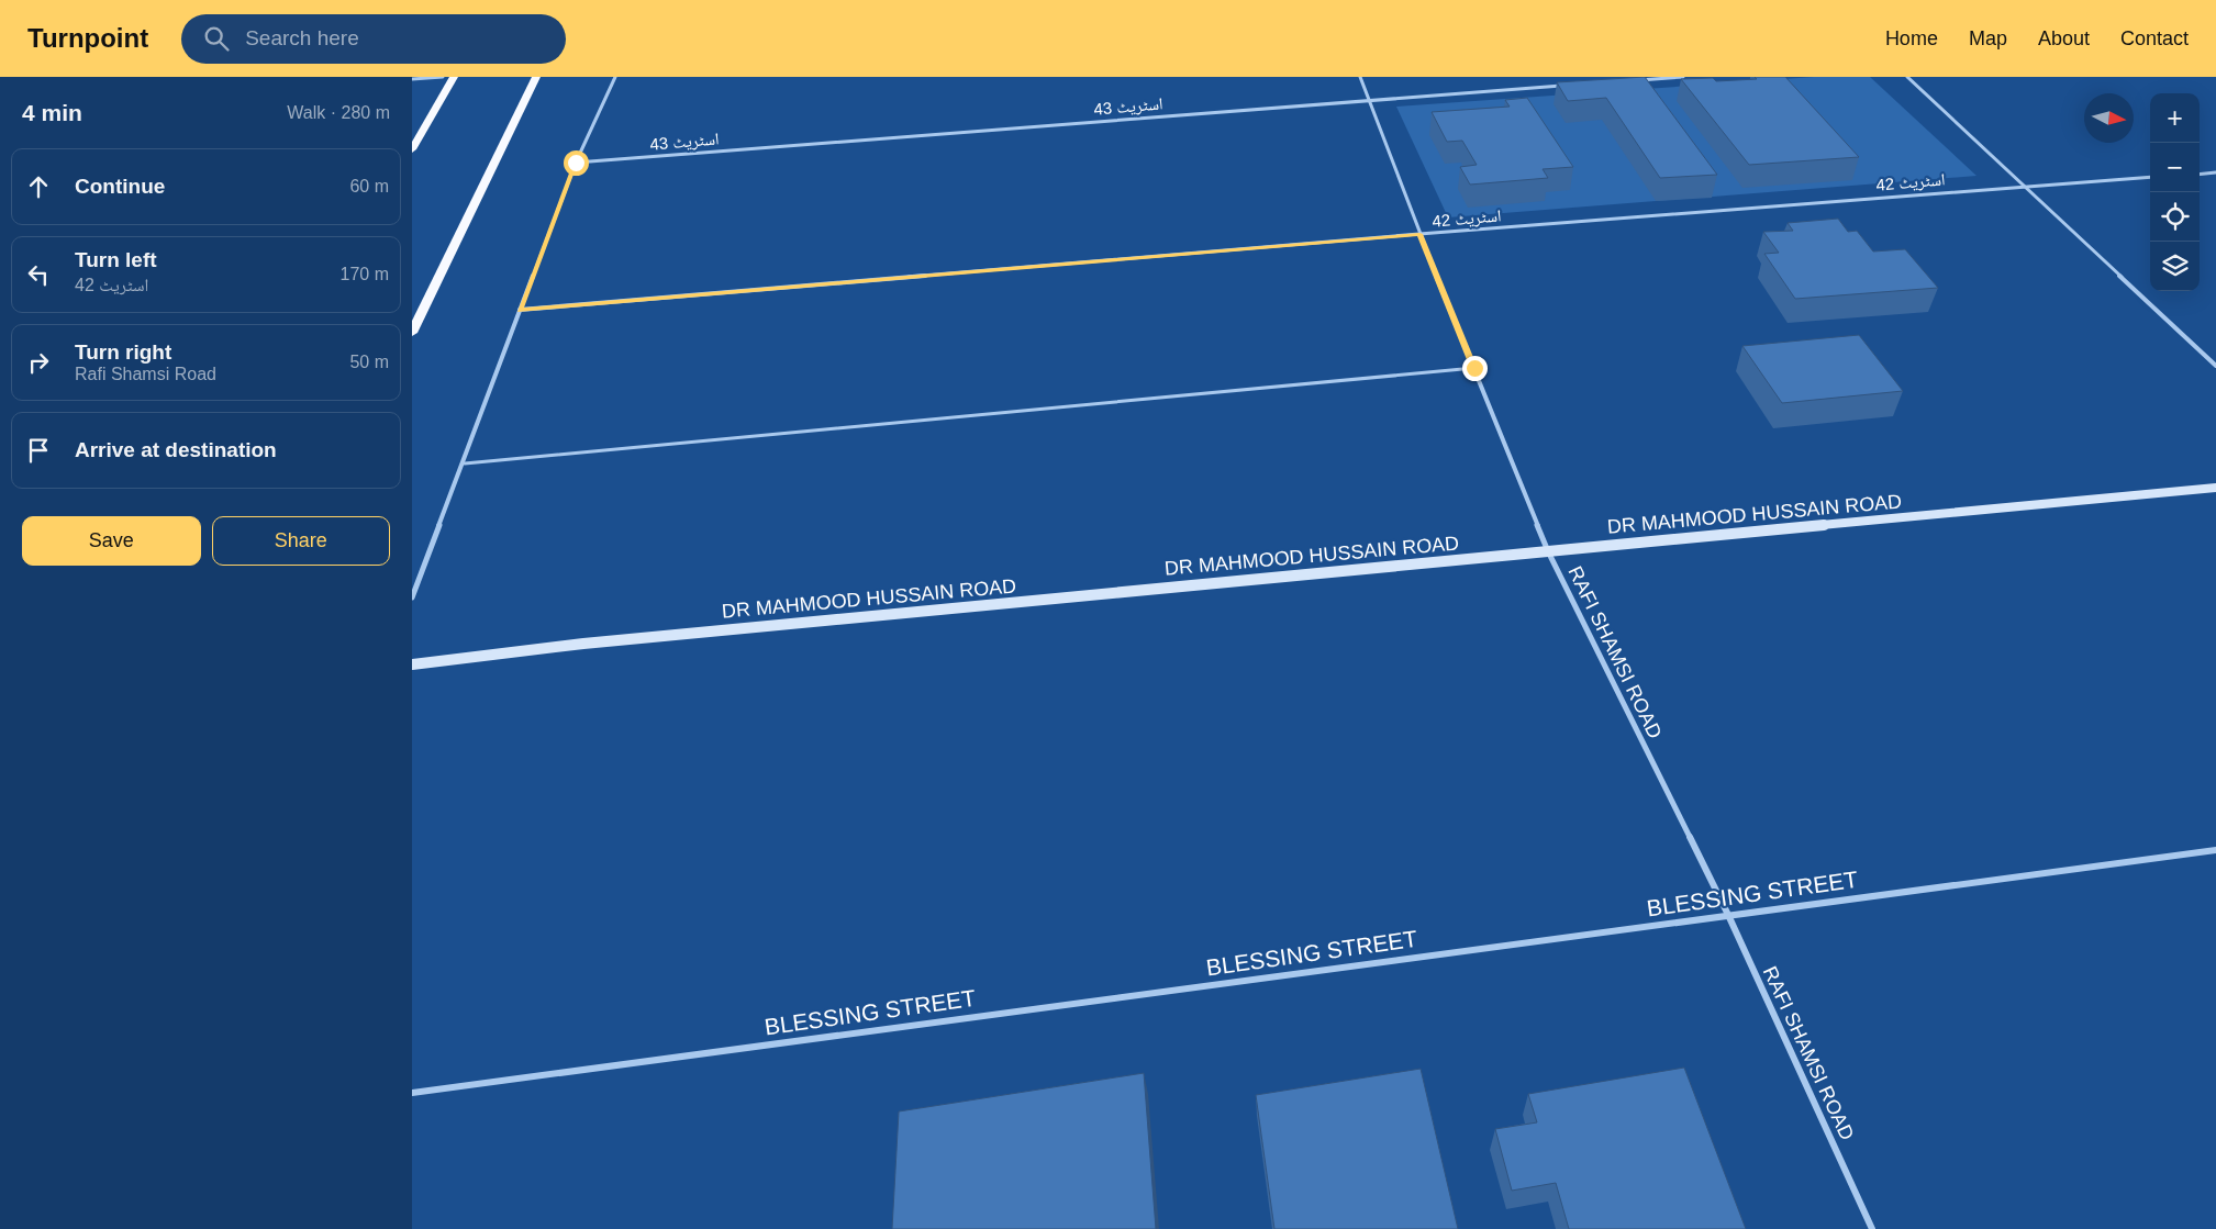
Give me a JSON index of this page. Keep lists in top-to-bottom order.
{
  "streets": {
    "main road": ["DR MAHMOOD HUSSAIN ROAD"],
    "street": [
      "اسٹریٹ 43",
      "اسٹریٹ 42",
      "RAFI SHAMSI ROAD",
      "BLESSING STREET"
    ]
  },
  "crossings": [
    ["اسٹریٹ 43", "RAFI SHAMSI ROAD"],
    ["اسٹریٹ 42", "RAFI SHAMSI ROAD"],
    ["DR MAHMOOD HUSSAIN ROAD", "RAFI SHAMSI ROAD"],
    ["RAFI SHAMSI ROAD", "BLESSING STREET"]
  ],
  "north": "right",
  "page": {
    "header": "Turnpoint",
    "search": "Search here",
    "nav": [
      "Home",
      "Map",
      "About",
      "Contact"
    ],
    "heading": ["4 min", "Walk · 280 m"],
    "map_buttons": ["+", "−"],
    "list": [
      ["Continue", "60 m"],
      ["Turn left", "اسٹریٹ 42", "170 m"],
      ["Turn right", "Rafi Shamsi Road", "50 m"],
      "Arrive at destination"
    ],
    "buttons": ["Save", "Share"]
  }
}
